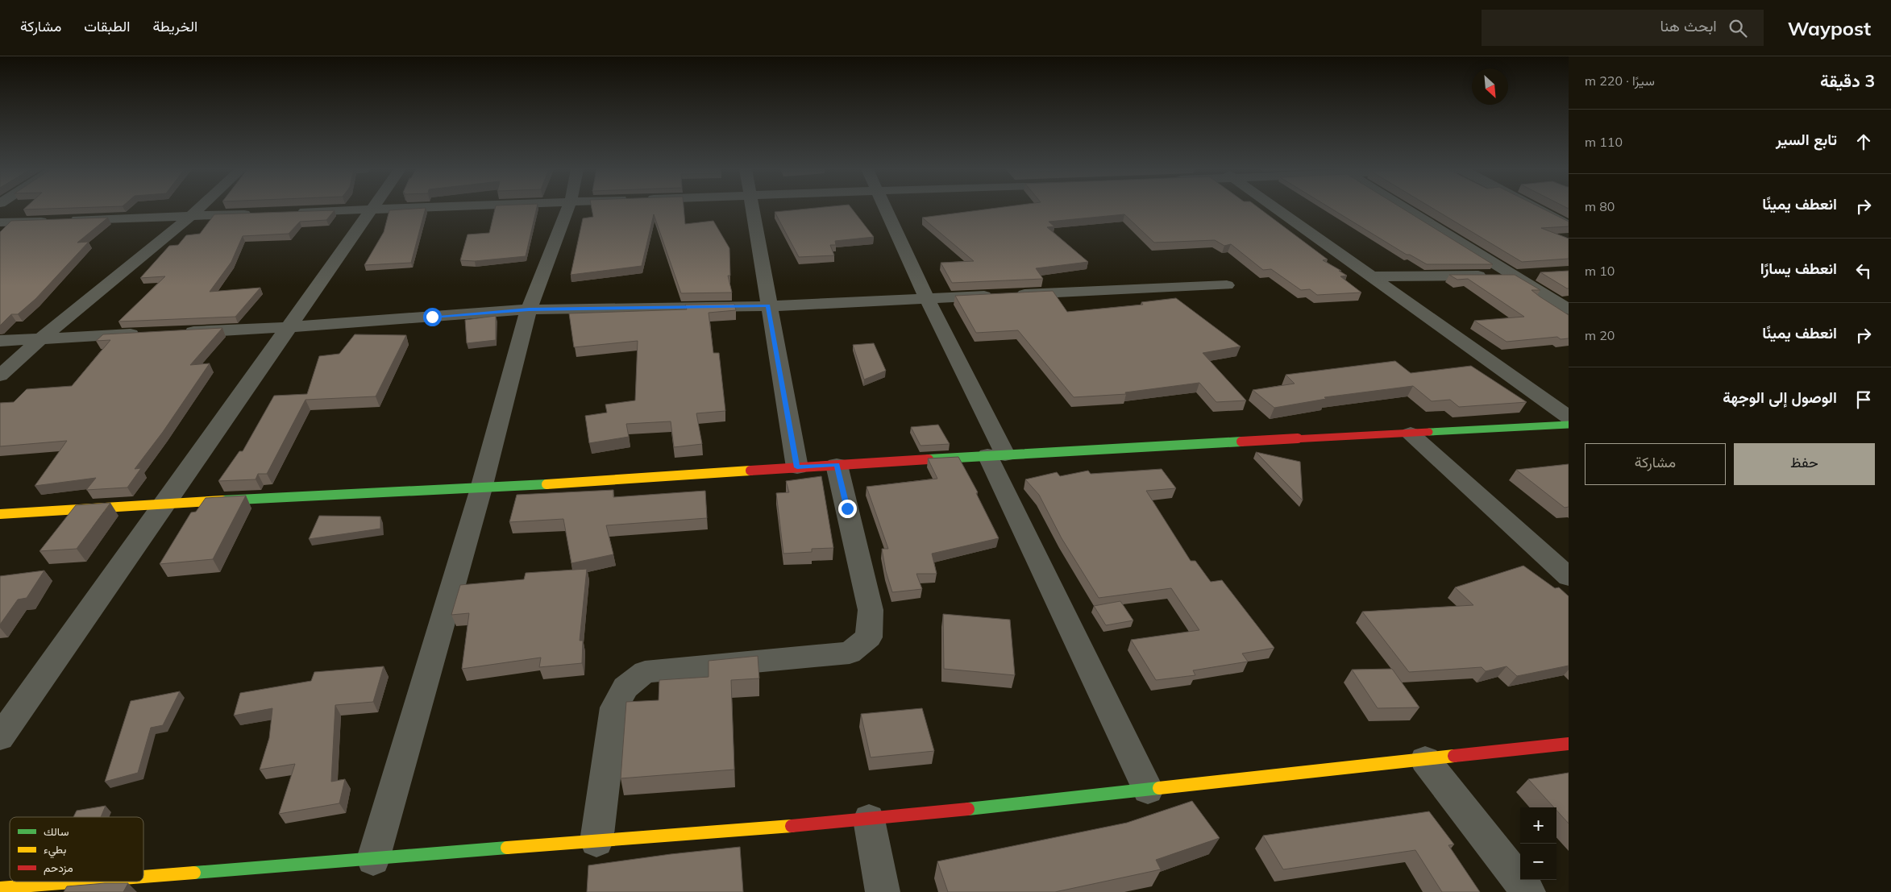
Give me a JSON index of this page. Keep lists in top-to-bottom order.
{
  "legend": ["سالك", "بطيء", "مزدحم"],
  "north": "bottom right",
  "page": {
    "header": "Waypost",
    "search": "ابحث هنا",
    "nav": ["الخريطة", "الطبقات", "مشاركة"],
    "heading": ["3 دقيقة", "سيرًا · 220 m"],
    "list": [
      ["تابع السير", "110 m"],
      ["انعطف يمينًا", "80 m"],
      ["انعطف يسارًا", "10 m"],
      ["انعطف يمينًا", "20 m"],
      "الوصول إلى الوجهة"
    ],
    "buttons": ["حفظ", "مشاركة"],
    "map_buttons": ["+", "−"]
  }
}
